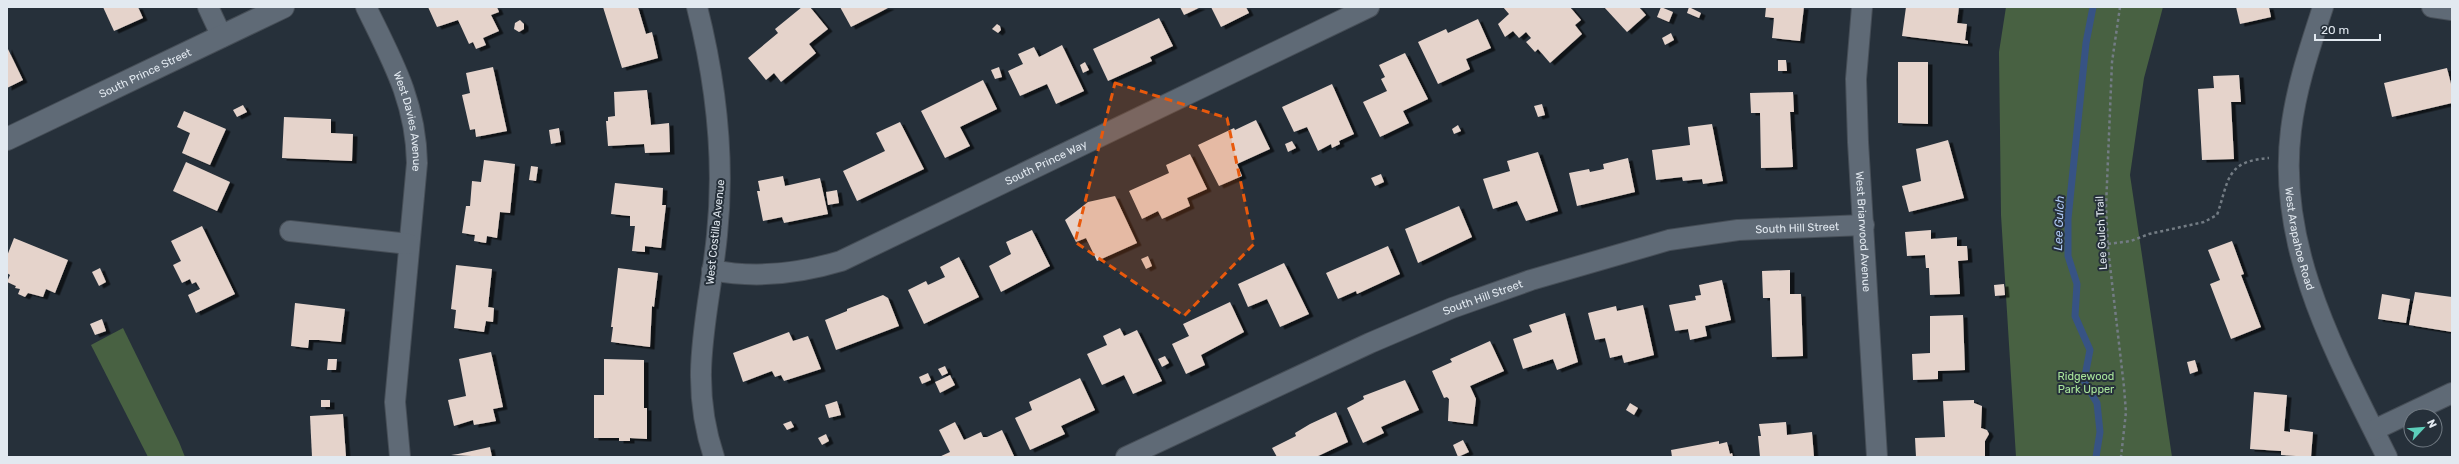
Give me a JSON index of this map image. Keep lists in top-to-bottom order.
{
  "streets": {
    "street": [
      "South Prince Street",
      "West Davies Avenue",
      "South Prince Way",
      "South Hill Street",
      "West Costilla Avenue",
      "West Briarwood Avenue",
      "West Arapahoe Road"
    ],
    "path": ["Lee Gulch Trail"]
  },
  "crossings": [
    ["South Prince Way", "West Costilla Avenue"],
    ["South Hill Street", "West Briarwood Avenue"]
  ],
  "water": ["Lee Gulch"],
  "parks": ["Ridgewood Park Upper"],
  "scale_bar": "20 m",
  "north": "top right"
}
